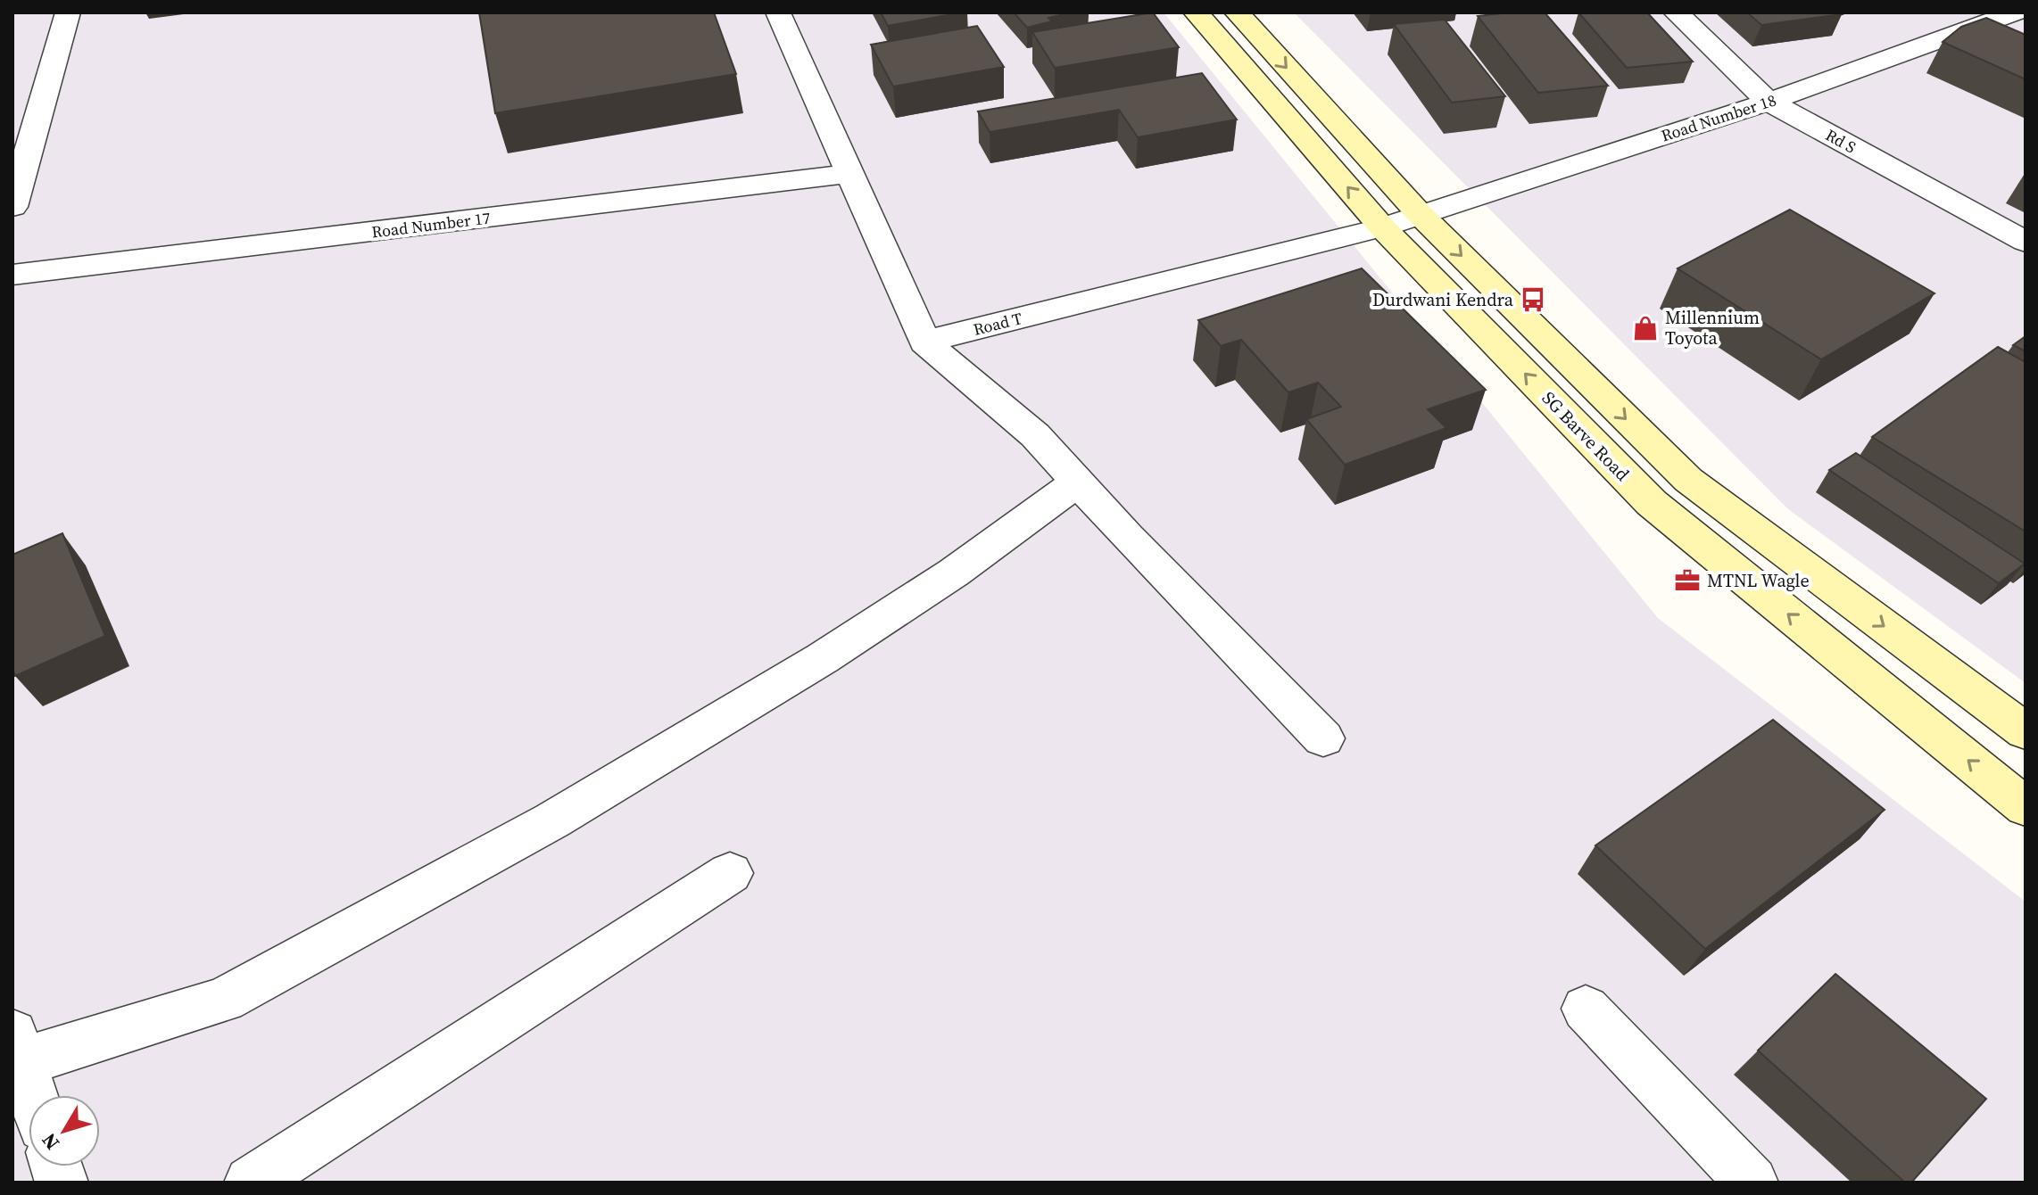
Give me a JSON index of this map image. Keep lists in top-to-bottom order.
{
  "streets": {
    "main road": ["SG Barve Road"],
    "street": [
      "Road Number 18",
      "Rd S",
      "Road Number 17",
      "Road T"
    ]
  },
  "crossings": [
    ["Road Number 18", "Rd S"],
    ["Road Number 18", "Road T"],
    ["Road T", "SG Barve Road"]
  ],
  "places": {
    "bus stop": ["Durdwani Kendra"],
    "shop": ["Millennium Toyota"],
    "office": ["MTNL Wagle"]
  },
  "north": "bottom left"
}
